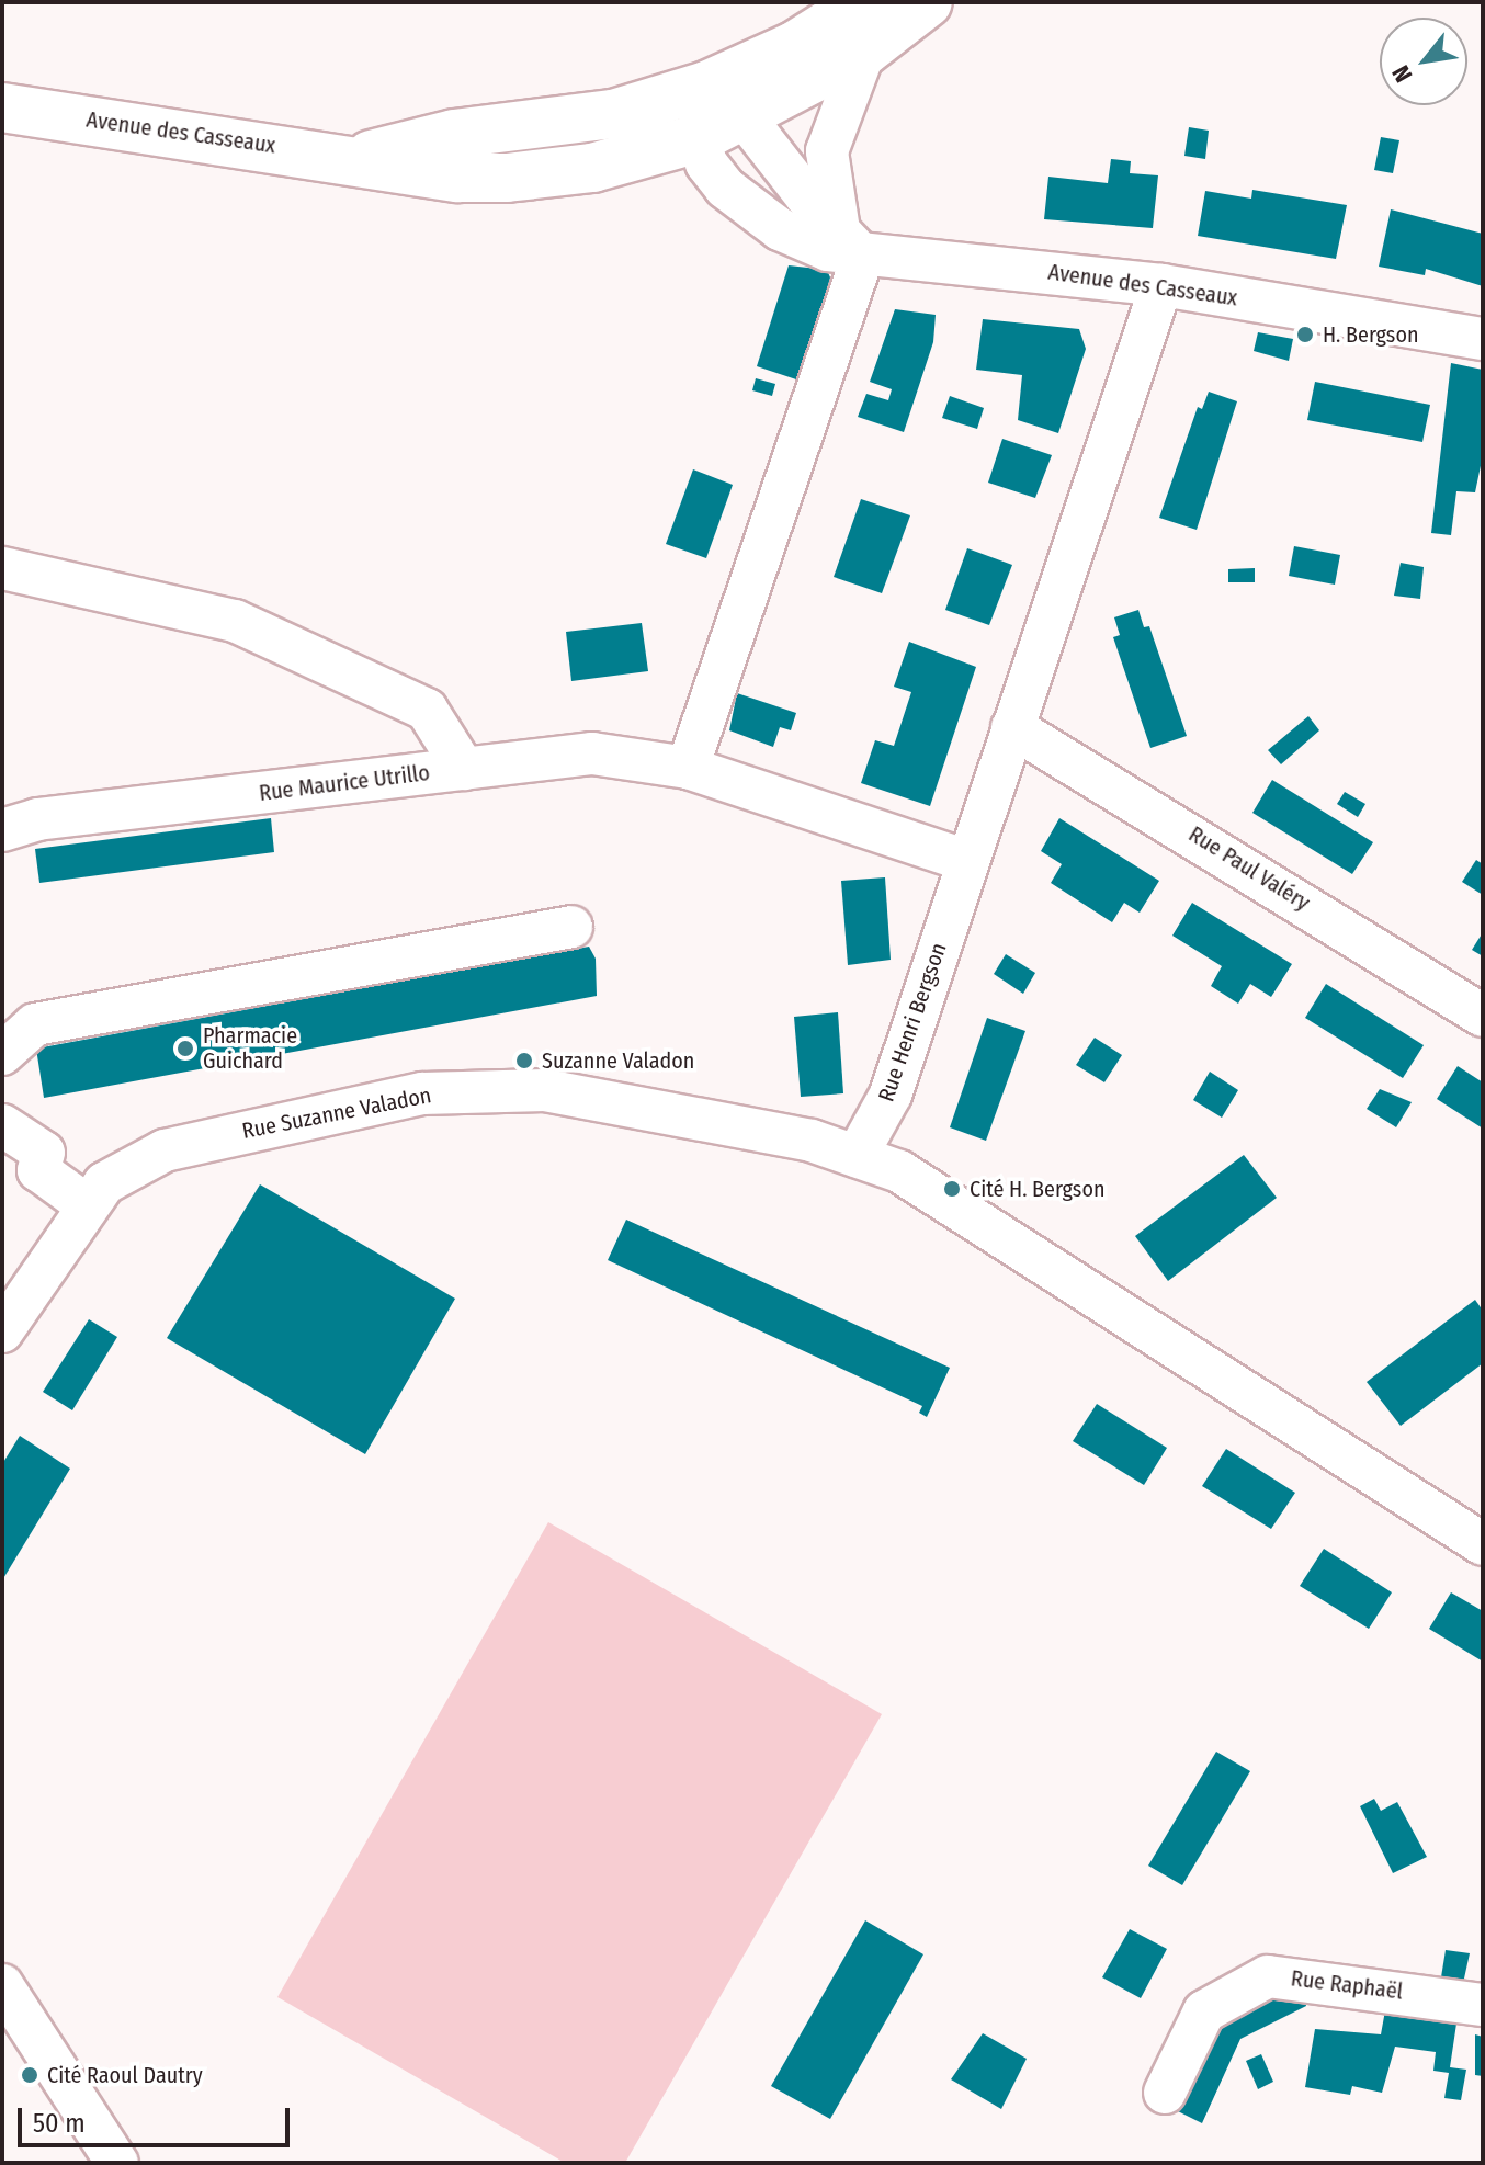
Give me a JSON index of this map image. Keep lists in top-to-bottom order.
{
  "streets": {
    "main road": ["Avenue des Casseaux"],
    "street": [
      "Rue Maurice Utrillo",
      "Rue Paul Valéry",
      "Rue Henri Bergson",
      "Rue Suzanne Valadon",
      "Rue Raphaël"
    ]
  },
  "crossings": [
    ["Avenue des Casseaux", "Rue Henri Bergson"],
    ["Rue Maurice Utrillo", "Rue Henri Bergson"],
    ["Rue Paul Valéry", "Rue Henri Bergson"],
    ["Rue Henri Bergson", "Rue Suzanne Valadon"]
  ],
  "places": [
    "H. Bergson",
    "Pharmacie Guichard",
    "Suzanne Valadon",
    "Cité H. Bergson",
    "Cité Raoul Dautry"
  ],
  "scale_bar": "50 m",
  "north": "bottom left"
}
